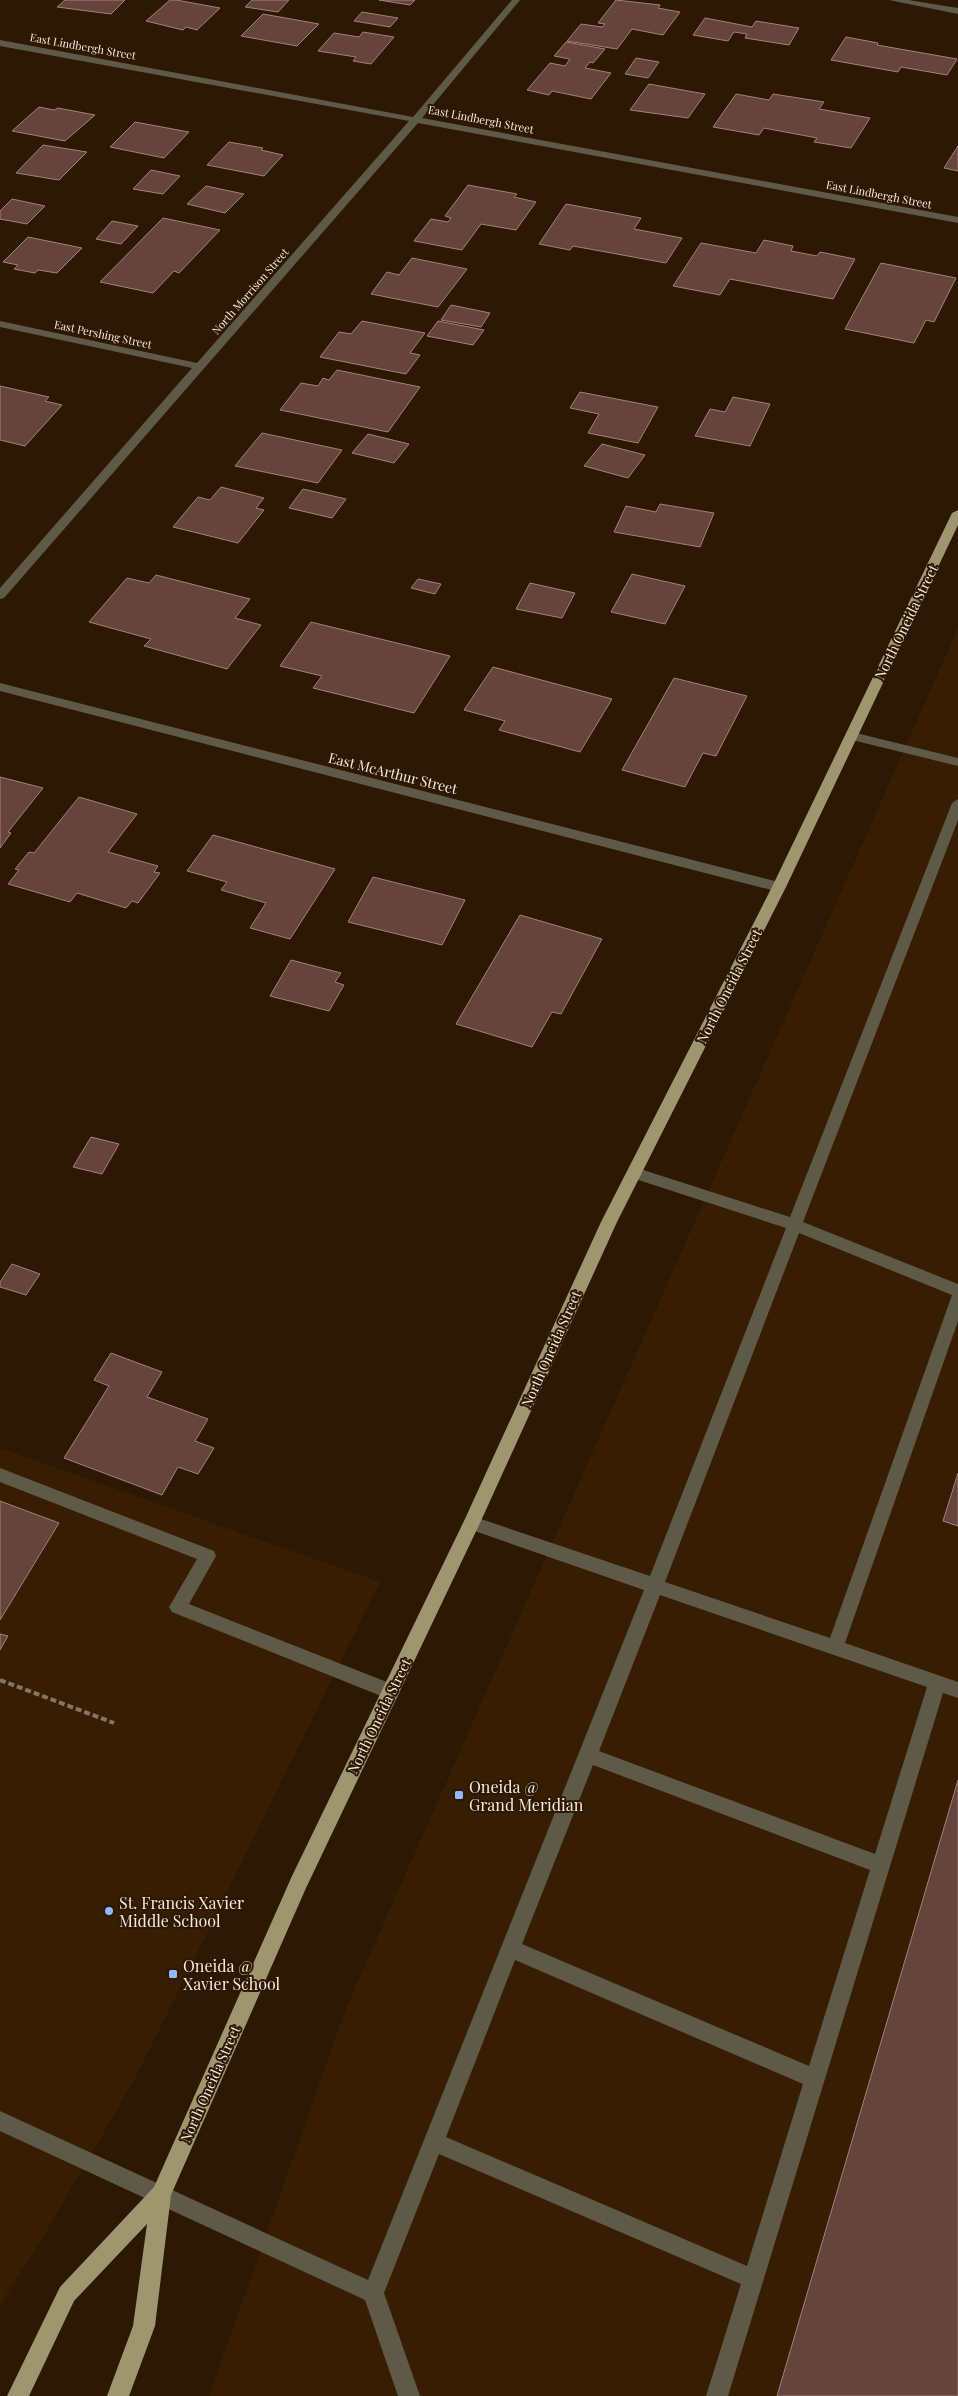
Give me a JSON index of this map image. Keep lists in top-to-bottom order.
{
  "streets": {
    "main road": ["North Oneida Street"],
    "street": [
      "East Lindbergh Street",
      "North Morrison Street",
      "East Pershing Street",
      "East McArthur Street"
    ]
  },
  "crossings": [
    ["East Lindbergh Street", "North Morrison Street"],
    ["North Morrison Street", "East Pershing Street"],
    ["North Oneida Street", "East McArthur Street"]
  ],
  "places": {
    "transit": ["Oneida @ Grand Meridian", "Oneida @ Xavier School"],
    "other": ["St. Francis Xavier Middle School"]
  }
}
